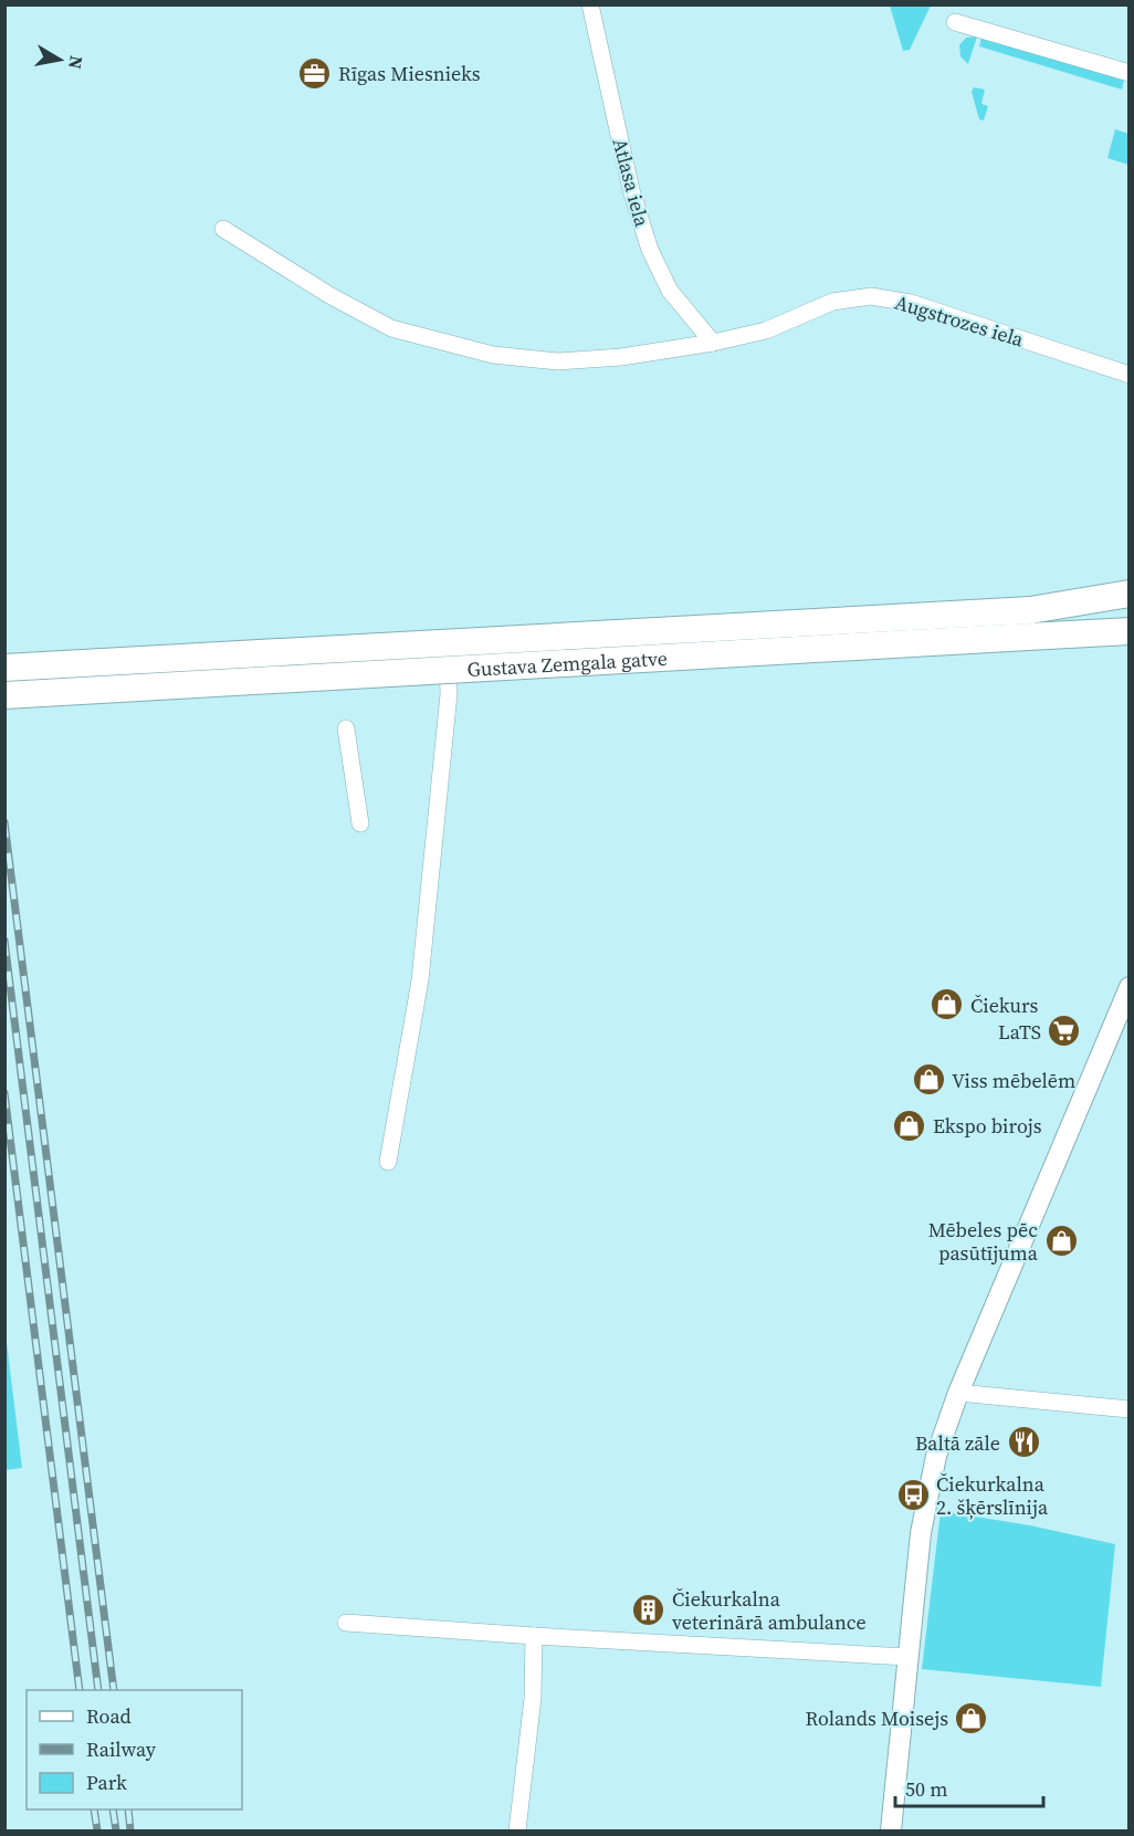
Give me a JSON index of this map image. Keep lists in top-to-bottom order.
{
  "streets": {
    "main road": ["Gustava Zemgala gatve"],
    "street": ["Atlasa iela", "Augstrozes iela"]
  },
  "crossings": [
    ["Atlasa iela", "Augstrozes iela"]
  ],
  "places": {
    "office": ["Rīgas Miesnieks"],
    "shop": [
      "Čiekurs",
      "Viss mēbelēm",
      "Ekspo birojs",
      "Mēbeles pēc pasūtījuma",
      "Rolands Moisejs"
    ],
    "supermarket": ["LaTS"],
    "restaurant": ["Baltā zāle"],
    "bus stop": ["Čiekurkalna 2. šķērslīnija"],
    "building": ["Čiekurkalna veterinārā ambulance"]
  },
  "legend": ["Road", "Railway", "Park"],
  "scale_bar": "50 m",
  "north": "right"
}
